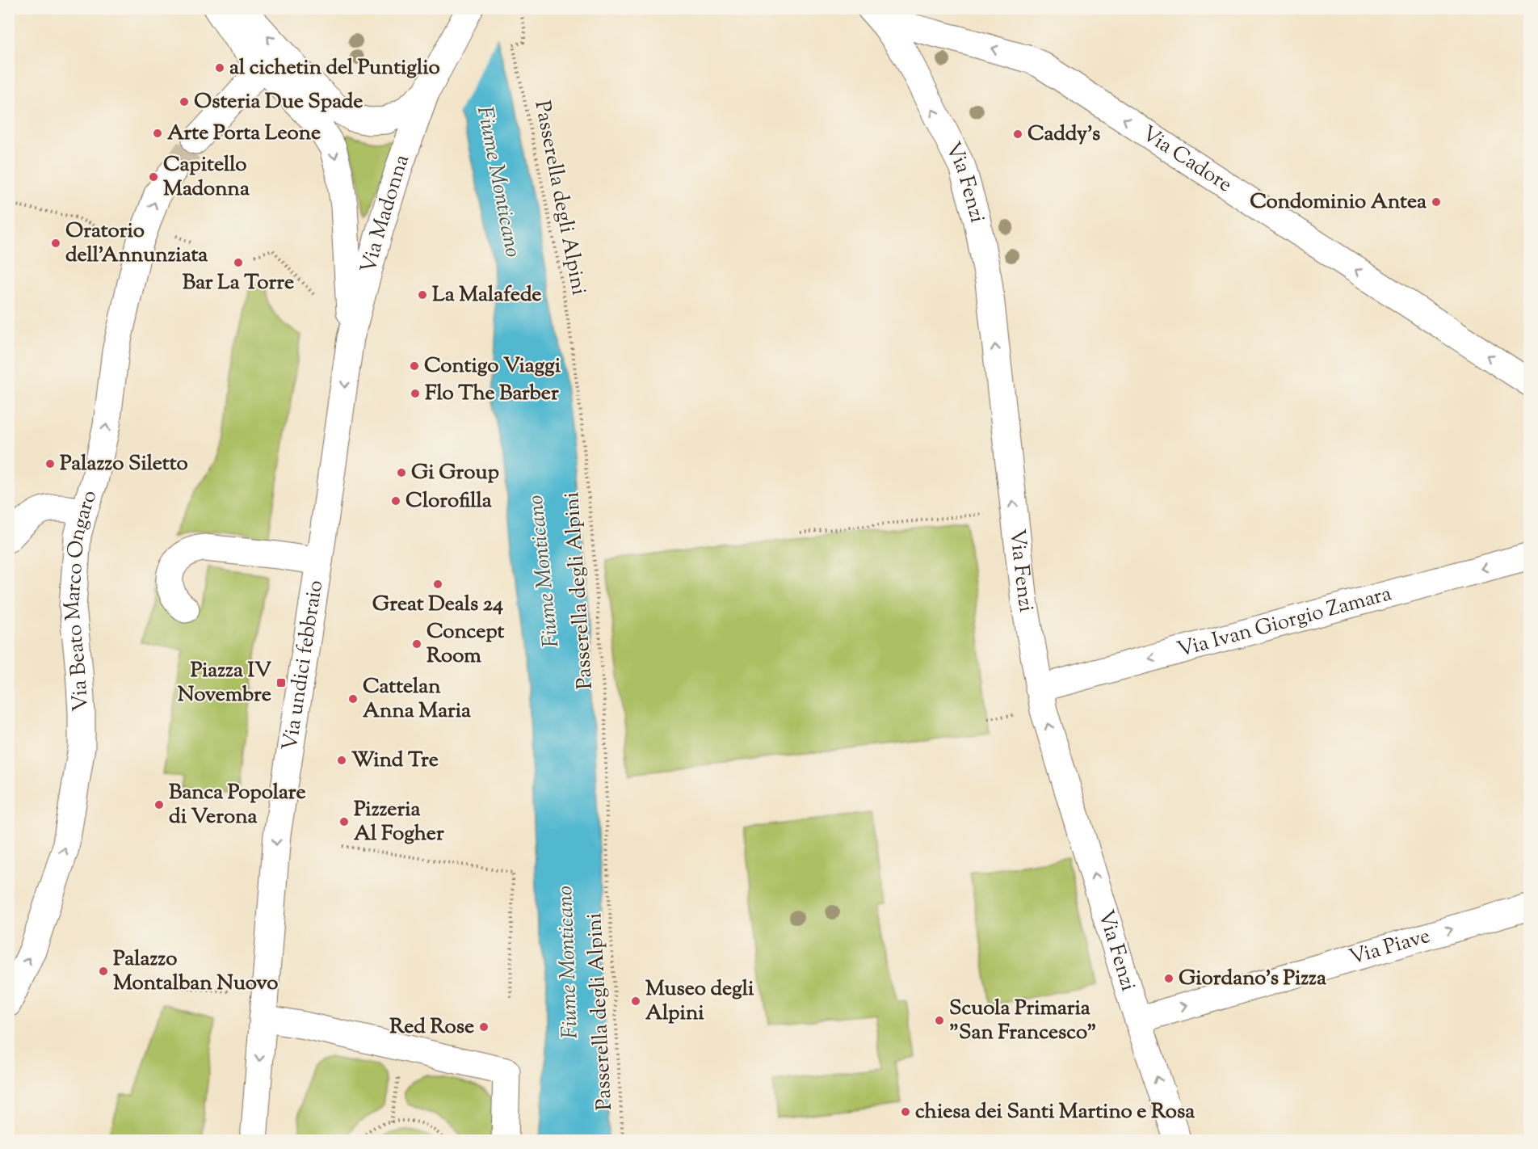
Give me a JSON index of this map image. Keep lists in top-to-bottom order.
{
  "streets": {
    "street": [
      "Via Cadore",
      "Via Fenzi",
      "Via Madonna",
      "Via Beato Marco Ongaro",
      "Via Ivan Giorgio Zamara",
      "Via undici febbraio",
      "Via Piave"
    ],
    "path": ["Passerella degli Alpini"]
  },
  "crossings": [
    ["Via Fenzi", "Via Ivan Giorgio Zamara"],
    ["Via Fenzi", "Via Piave"],
    ["Via Madonna", "Via undici febbraio"]
  ],
  "one_way": [
    "Via Cadore",
    "Via Fenzi",
    "Via Beato Marco Ongaro",
    "Via Ivan Giorgio Zamara",
    "Via undici febbraio",
    "Via Piave"
  ],
  "water": ["Fiume Monticano"],
  "places": {
    "other": [
      "al cichetin del Puntiglio",
      "Osteria Due Spade",
      "Arte Porta Leone",
      "Caddy's",
      "Capitello Madonna",
      "Condominio Antea",
      "Oratorio dell'Annunziata",
      "Bar La Torre",
      "La Malafede",
      "Contigo Viaggi",
      "Flo The Barber",
      "Palazzo Siletto",
      "Gi Group",
      "Clorofilla",
      "Great Deals 24",
      "Concept Room",
      "Cattelan Anna Maria",
      "Wind Tre",
      "Banca Popolare di Verona",
      "Pizzeria Al Fogher",
      "Palazzo Montalban Nuovo",
      "Giordano's Pizza",
      "Museo degli Alpini",
      "Scuola Primaria \"San Francesco\"",
      "Red Rose",
      "chiesa dei Santi Martino e Rosa"
    ],
    "transit": ["Piazza IV Novembre"]
  }
}
